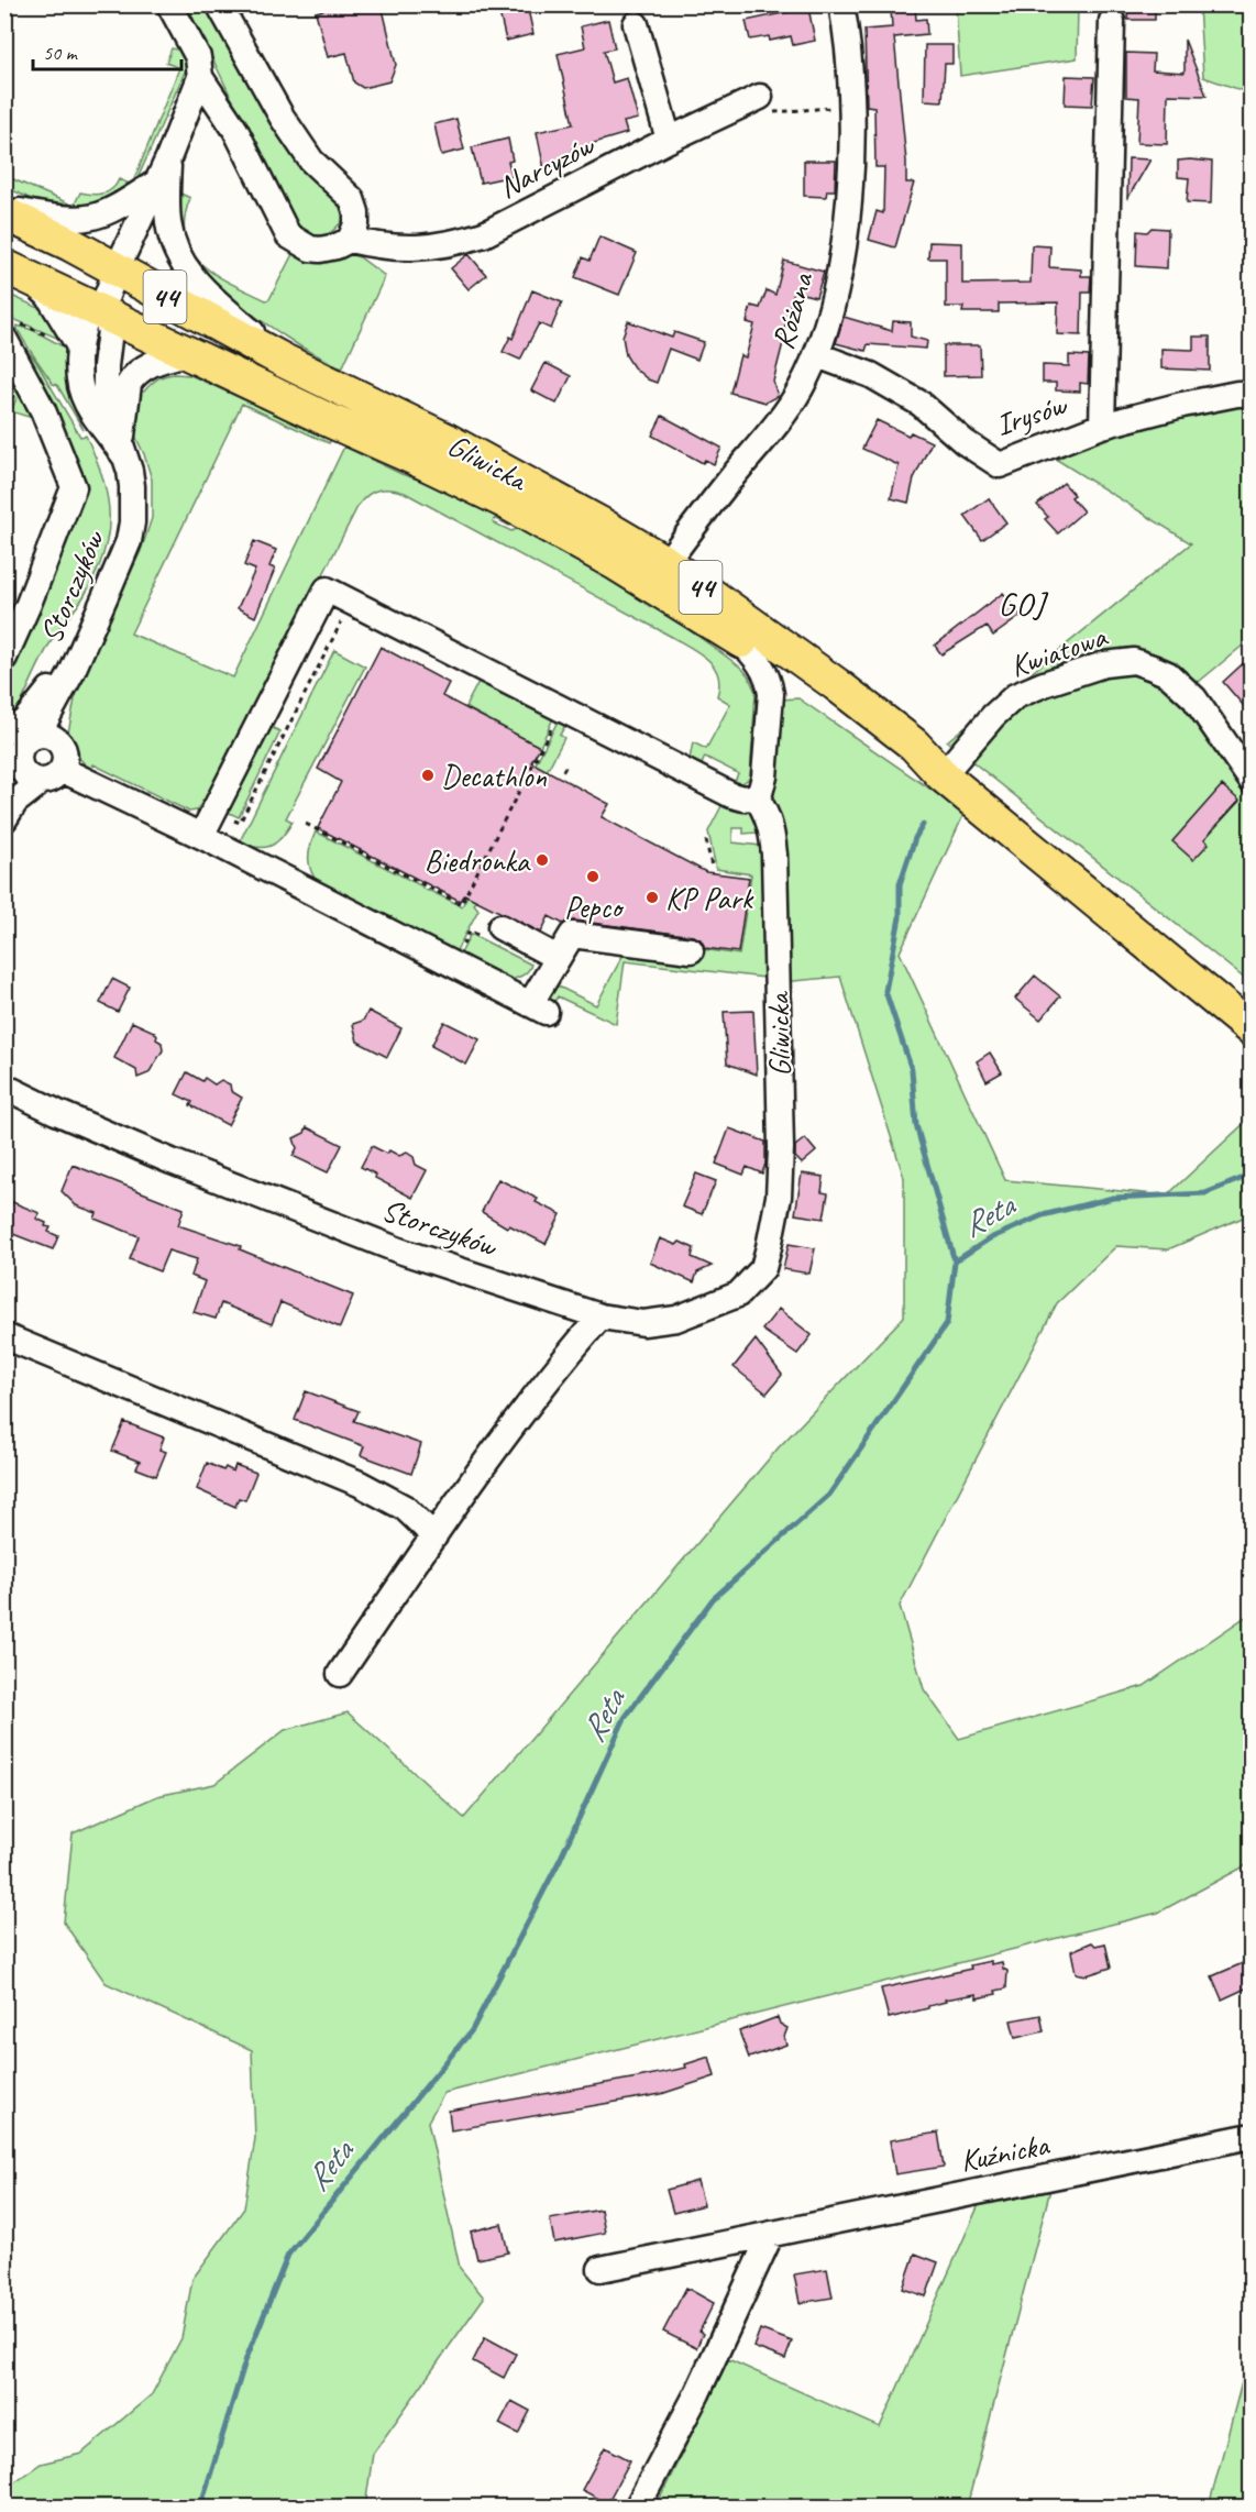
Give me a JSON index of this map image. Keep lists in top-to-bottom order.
{
  "streets": {
    "main road": ["44", "Gliwicka"],
    "street": [
      "Narcyzów",
      "Różana",
      "Irysów",
      "Storczyków",
      "Kwiatowa",
      "Kuźnicka"
    ]
  },
  "crossings": [
    ["Różana", "Irysów"],
    ["Różana", "Gliwicka"],
    ["Gliwicka", "Storczyków"],
    ["Gliwicka", "Kwiatowa"]
  ],
  "districts": ["GOJ"],
  "water": ["Reta"],
  "places": [
    "Decathlon",
    "Biedronka",
    "Pepco",
    "KP Park"
  ],
  "scale_bar": "50 m"
}
